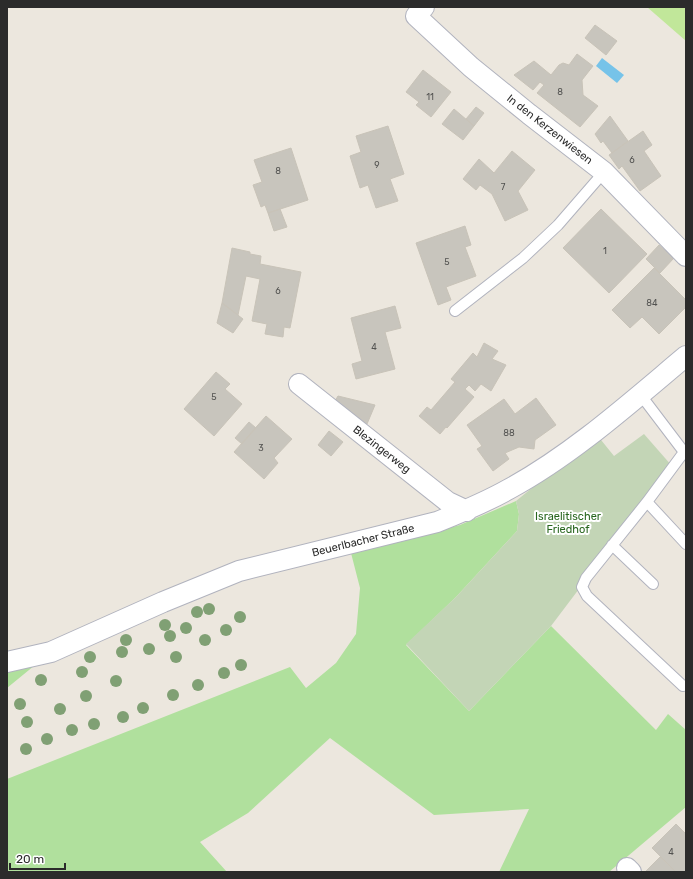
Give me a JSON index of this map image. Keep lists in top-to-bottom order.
{
  "streets": {
    "street": ["In den Kerzenwiesen", "Blezingerweg", "Beuerlbacher Straße"]
  },
  "crossings": [
    ["Blezingerweg", "Beuerlbacher Straße"]
  ],
  "parks": ["Israelitischer Friedhof"],
  "house_numbers": [
    "8",
    "11",
    "6",
    "9",
    "8",
    "7",
    "1",
    "5",
    "6",
    "84",
    "4",
    "5",
    "88",
    "3",
    "4"
  ],
  "scale_bar": "20 m"
}
